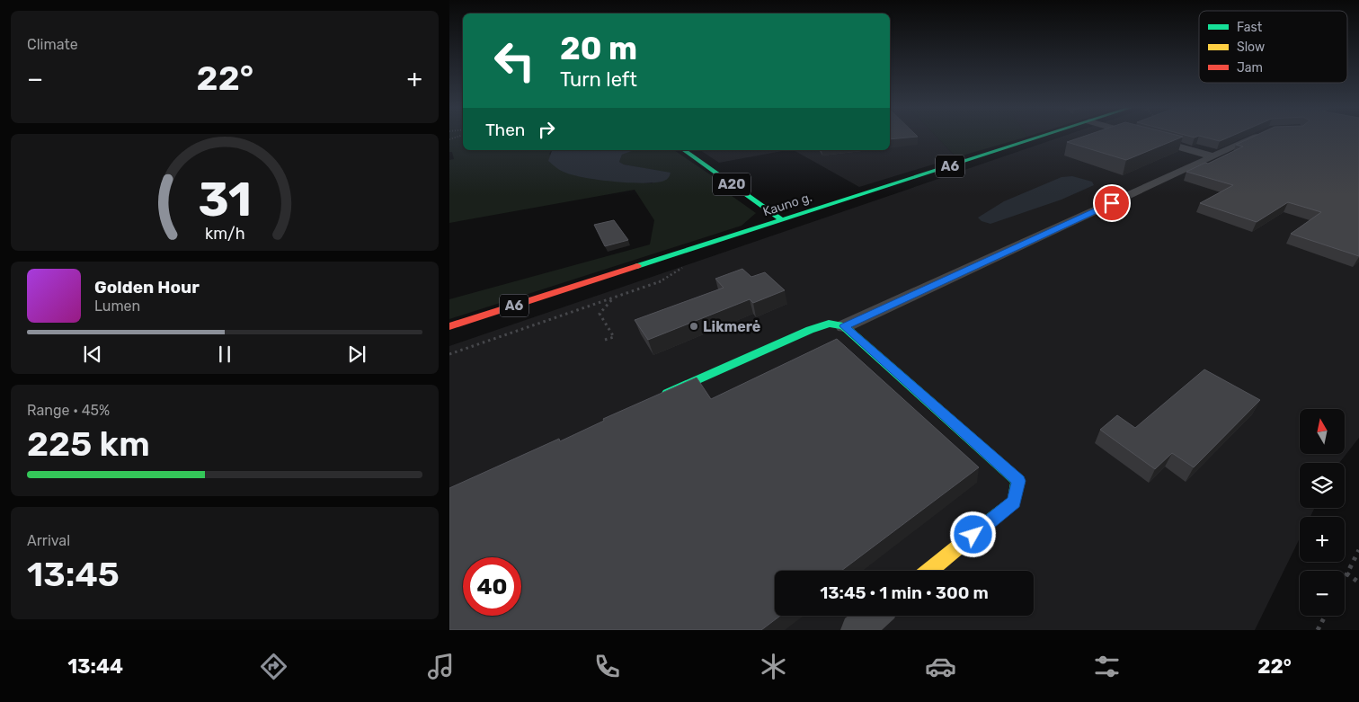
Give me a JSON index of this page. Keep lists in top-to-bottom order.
{
  "streets": {
    "main road": ["A6", "A20", "Kauno g."]
  },
  "crossings": [
    ["A20", "Kauno g."]
  ],
  "places": ["Likmerė"],
  "legend": ["Fast", "Slow", "Jam"],
  "north": "top",
  "page": {
    "tile": [
      "Climate",
      ["Range · 45%", "225 km"],
      ["Arrival", "13:45"]
    ],
    "turn": ["20 m", "Turn left"],
    "heat": ["−", "22°", "+"],
    "then": "Then",
    "song": ["Golden Hour", "Lumen"],
    "map_buttons": ["+", "−"],
    "limit": "40",
    "trip": "13:45 · 1 min · 300 m",
    "tabs": ["13:44", "22°"],
    "gauge": ["31", "km/h"]
  }
}
